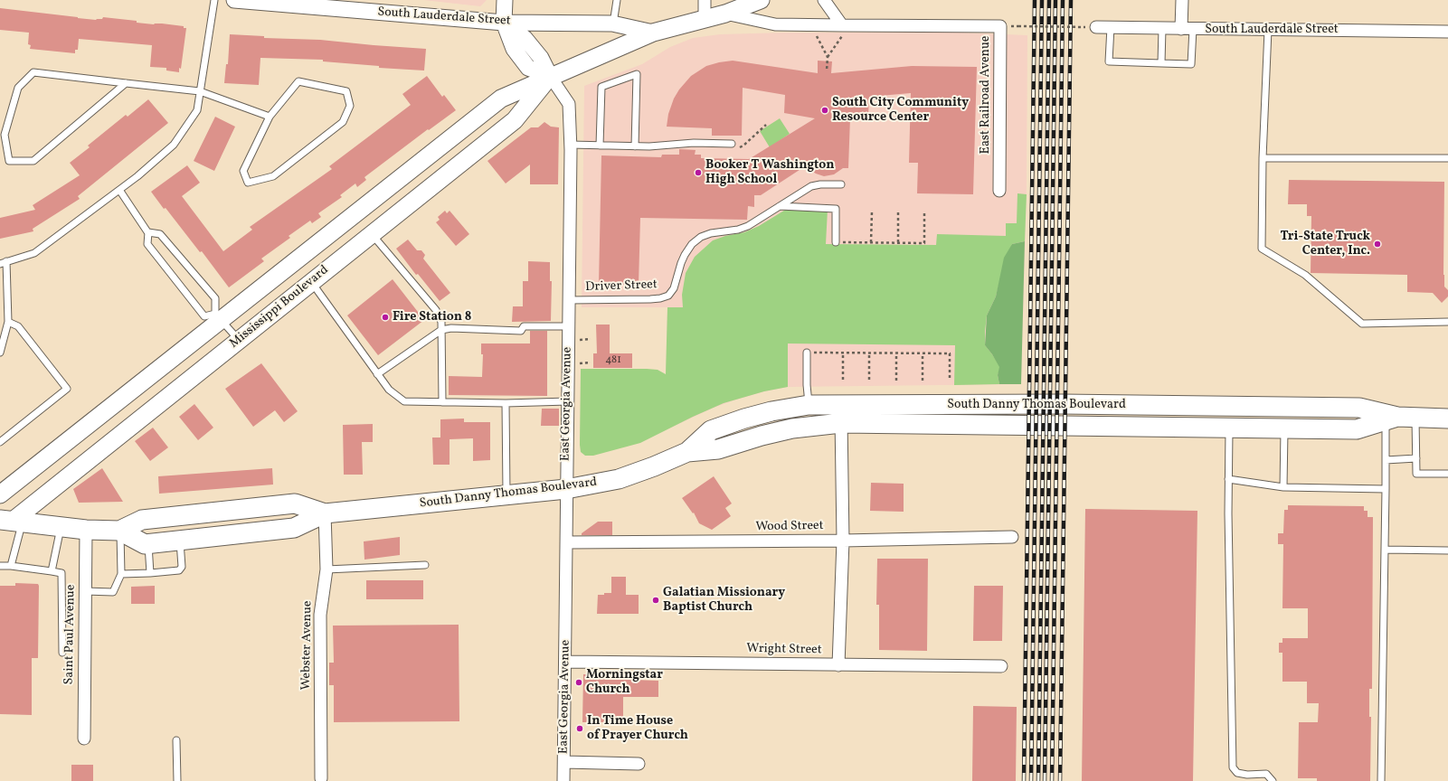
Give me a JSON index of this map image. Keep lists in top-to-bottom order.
{
  "streets": {
    "main road": ["Mississippi Boulevard", "South Danny Thomas Boulevard"],
    "street": [
      "South Lauderdale Street",
      "East Railroad Avenue",
      "East Georgia Avenue",
      "Wood Street",
      "Saint Paul Avenue",
      "Webster Avenue",
      "Wright Street"
    ],
    "lane": ["Driver Street"]
  },
  "crossings": [
    ["South Lauderdale Street", "Mississippi Boulevard"],
    ["East Railroad Avenue", "Mississippi Boulevard"],
    ["Driver Street", "East Georgia Avenue"],
    ["Mississippi Boulevard", "East Georgia Avenue"],
    ["Mississippi Boulevard", "South Danny Thomas Boulevard"],
    ["East Georgia Avenue", "South Danny Thomas Boulevard"],
    ["East Georgia Avenue", "Wood Street"],
    ["East Georgia Avenue", "Wright Street"],
    ["South Danny Thomas Boulevard", "Saint Paul Avenue"],
    ["South Danny Thomas Boulevard", "Webster Avenue"]
  ],
  "places": [
    "South City Community Resource Center",
    "Booker T Washington High School",
    "Tri-State Truck Center, Inc.",
    "Fire Station 8",
    "Galatian Missionary Baptist Church",
    "Morningstar Church",
    "In Time House of Prayer Church"
  ],
  "house_numbers": ["481"]
}
